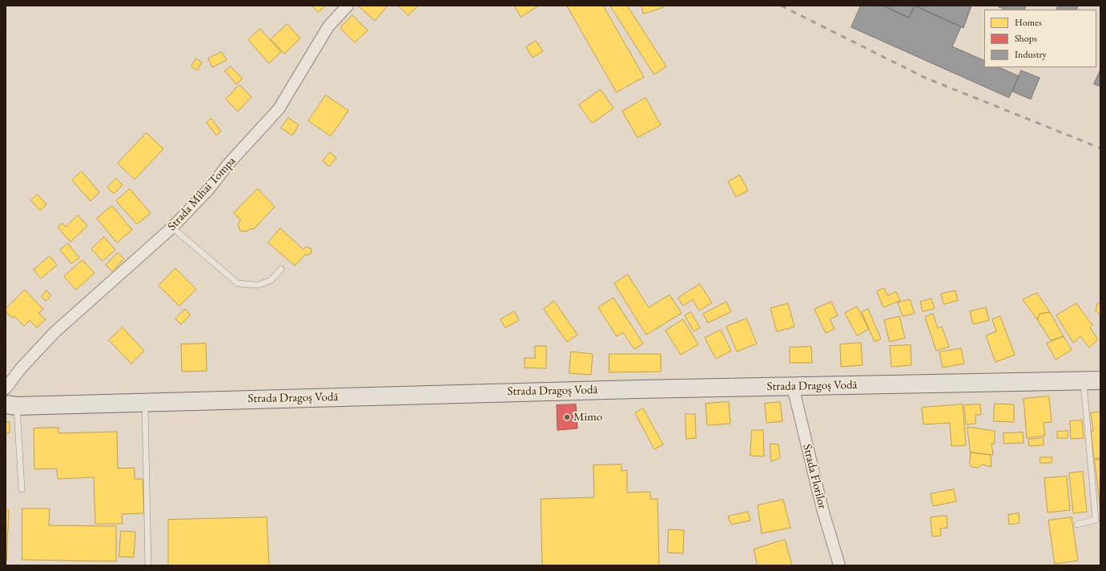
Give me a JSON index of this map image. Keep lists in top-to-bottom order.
{
  "streets": {
    "main road": ["Strada Dragoș Vodă"],
    "street": ["Strada Mihai Tompa", "Strada Florilor"]
  },
  "crossings": [
    ["Strada Dragoș Vodă", "Strada Florilor"]
  ],
  "places": ["Mimo"],
  "legend": ["Homes", "Shops", "Industry"]
}
